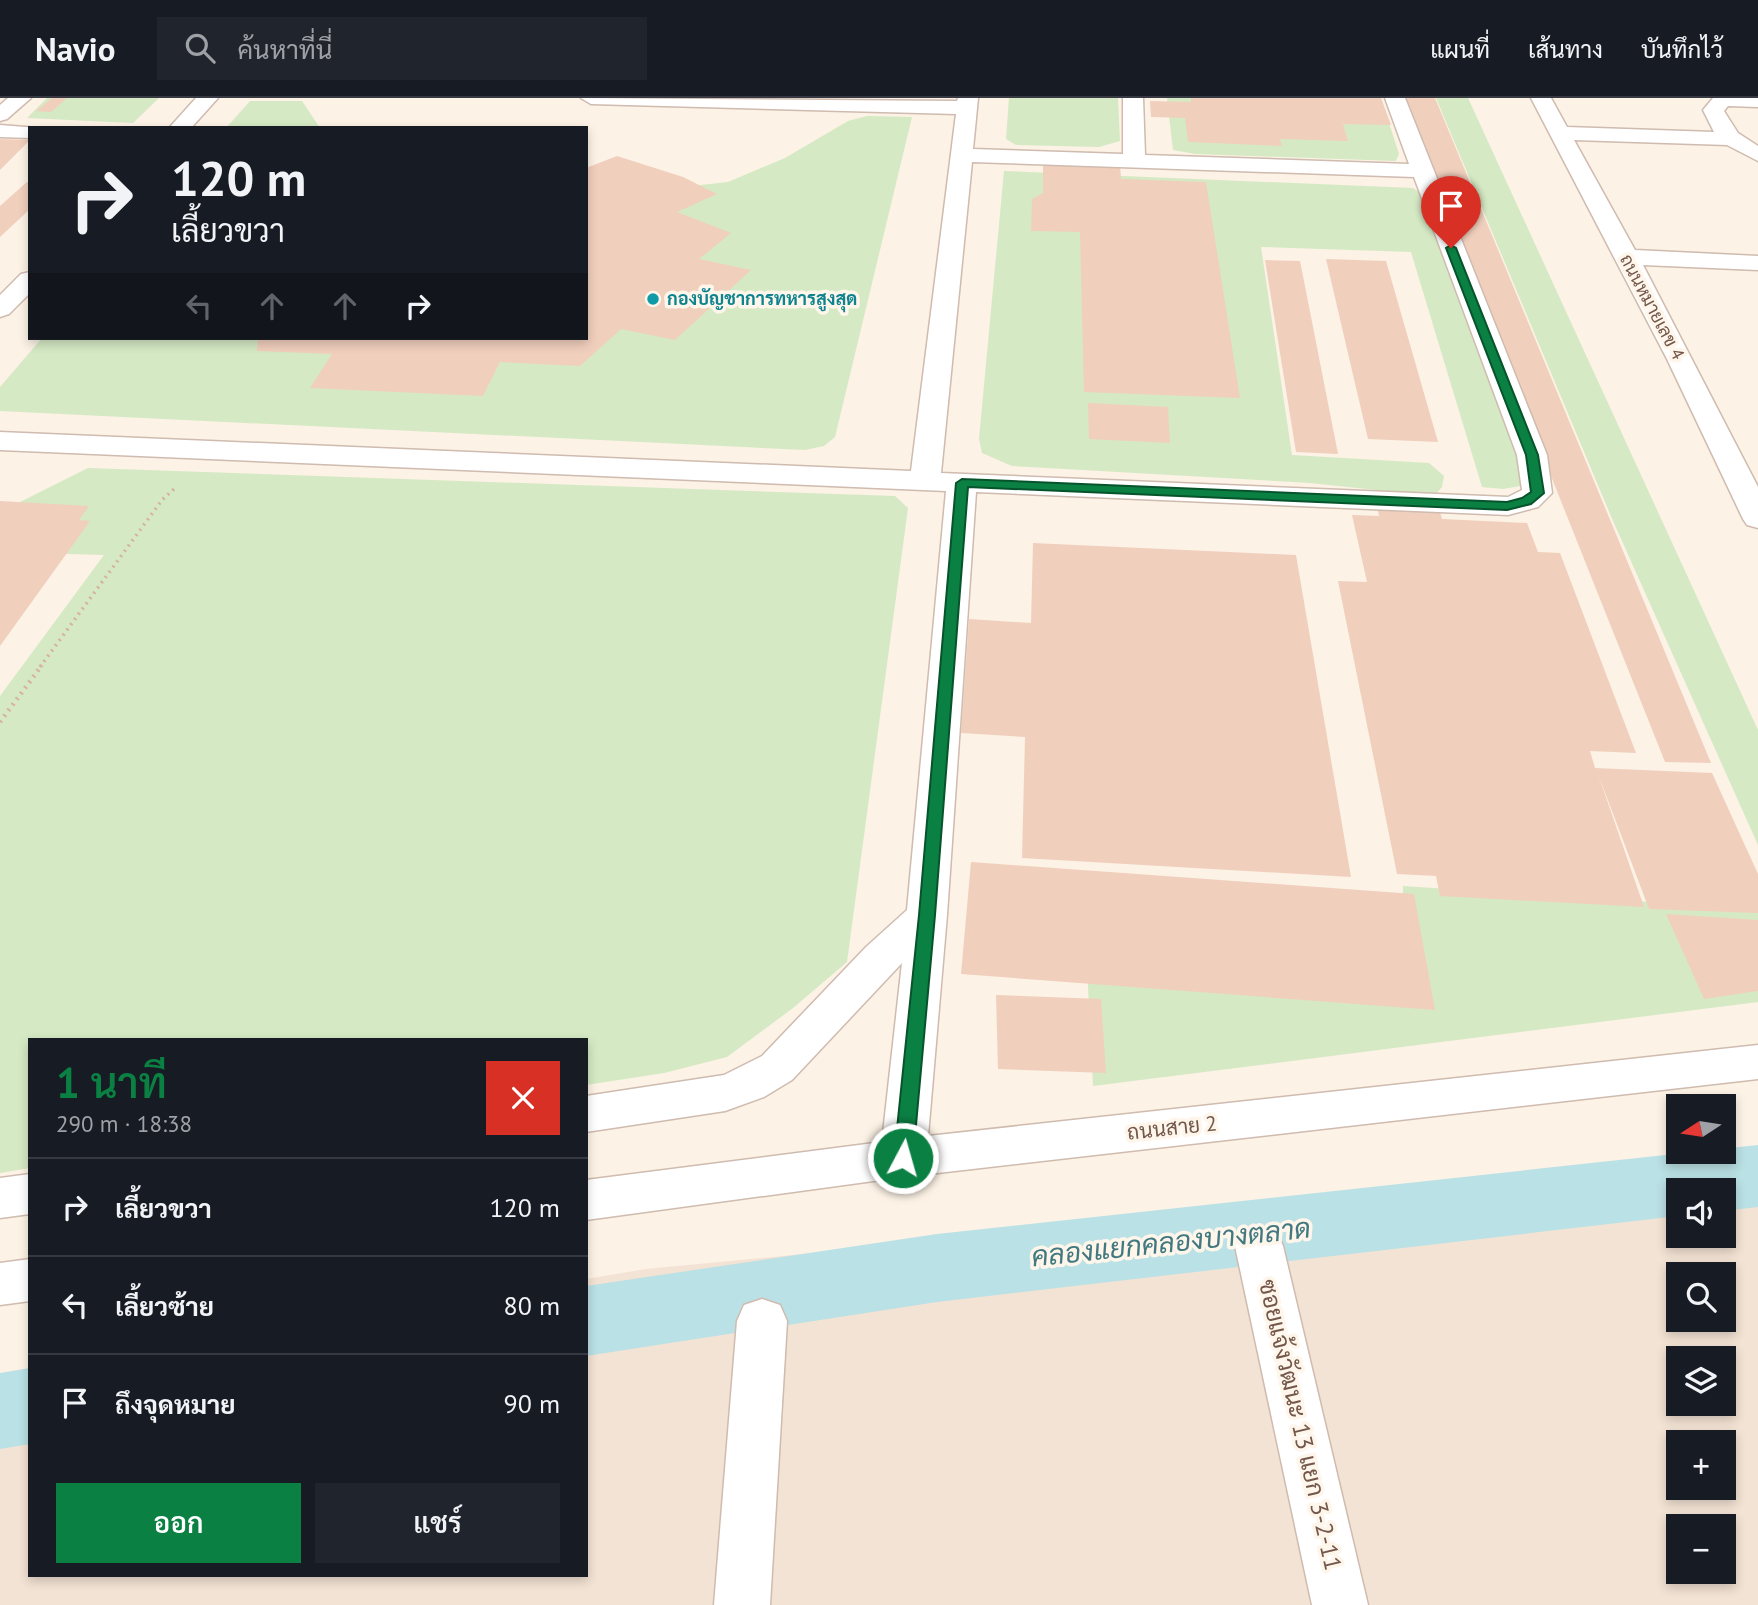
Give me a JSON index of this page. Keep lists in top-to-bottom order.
{
  "streets": {
    "street": ["ถนนหมายเลข 4", "ถนนสาย 2", "ซอยแจ้งวัฒนะ 13 แยก 3-2-11"]
  },
  "water": ["คลองแยกคลองบางตลาด"],
  "places": ["กองบัญชาการทหารสูงสุด"],
  "north": "left",
  "page": {
    "header": "Navio",
    "search": "ค้นหาที่นี่",
    "nav": ["แผนที่", "เส้นทาง", "บันทึกไว้"],
    "turn": ["120 m", "เลี้ยวขวา"],
    "heading": ["1 นาที", "290 m · 18:38"],
    "map_buttons": ["+", "−"],
    "list": [
      {
        "name": "เลี้ยวขวา",
        "value": "120 m"
      },
      {
        "name": "เลี้ยวซ้าย",
        "value": "80 m"
      },
      {
        "name": "ถึงจุดหมาย",
        "value": "90 m"
      }
    ],
    "buttons": ["ออก", "แชร์"]
  }
}
